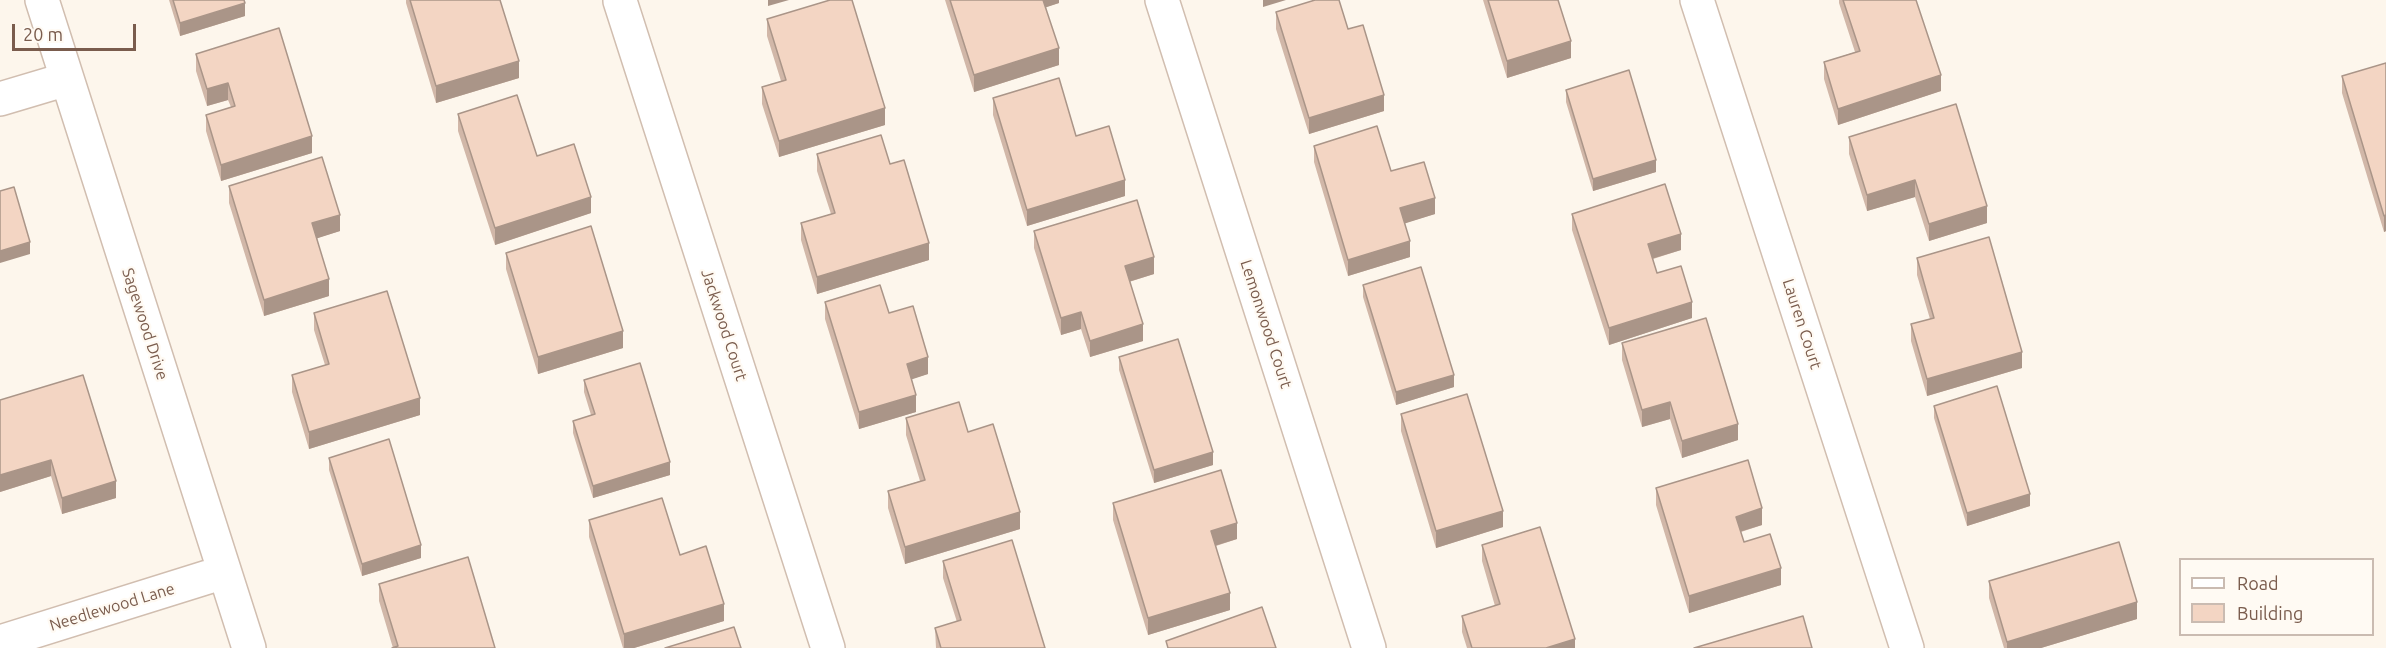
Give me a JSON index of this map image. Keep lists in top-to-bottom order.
{
  "streets": {
    "street": [
      "Sagewood Drive",
      "Lemonwood Court",
      "Lauren Court",
      "Jackwood Court",
      "Needlewood Lane"
    ]
  },
  "crossings": [
    ["Sagewood Drive", "Needlewood Lane"]
  ],
  "legend": ["Road", "Building"],
  "scale_bar": "20 m"
}
